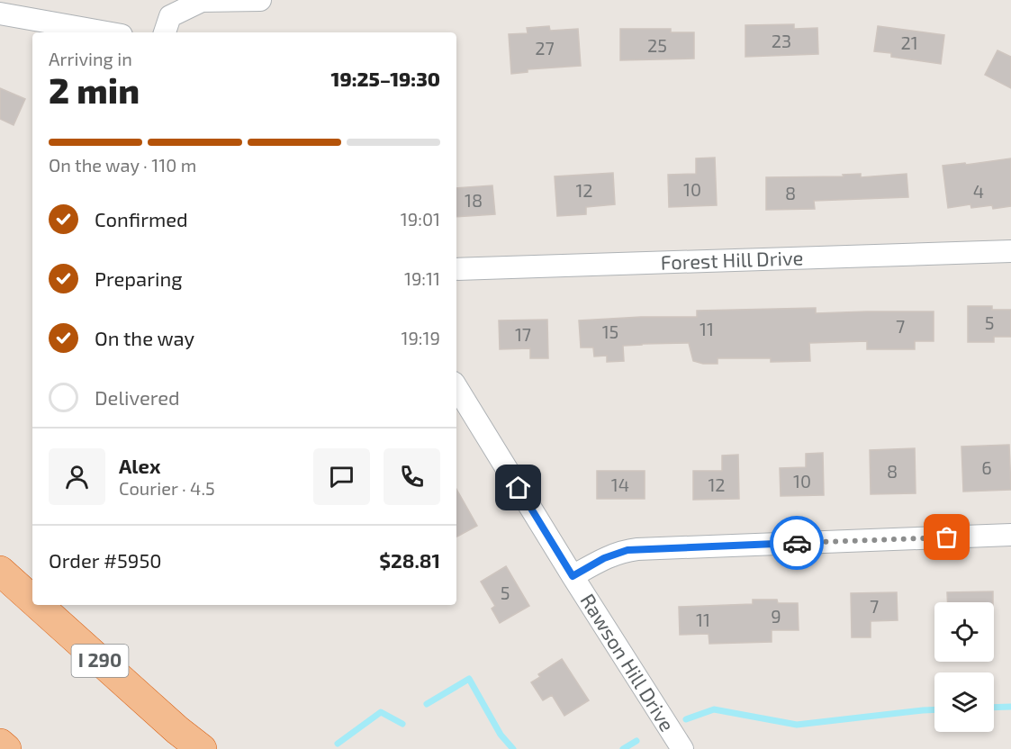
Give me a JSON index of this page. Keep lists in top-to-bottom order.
{
  "streets": {
    "highway": ["I 290"],
    "street": ["Forest Hill Drive", "Rawson Hill Drive"]
  },
  "house_numbers": [
    "23",
    "21",
    "25",
    "27",
    "10",
    "12",
    "4",
    "8",
    "18",
    "5",
    "7",
    "11",
    "15",
    "17",
    "6",
    "8",
    "10",
    "14",
    "12",
    "5",
    "7",
    "9",
    "11"
  ],
  "page": {
    "heading": ["2 min", "Arriving in", "19:25–19:30"],
    "panel": [
      "Alex",
      "Courier · 4.5",
      "Order #5950",
      "$28.81"
    ],
    "bar": "On the way · 110 m",
    "list": [
      ["Confirmed", "19:01"],
      ["Preparing", "19:11"],
      ["On the way", "19:19"],
      "Delivered"
    ]
  }
}
